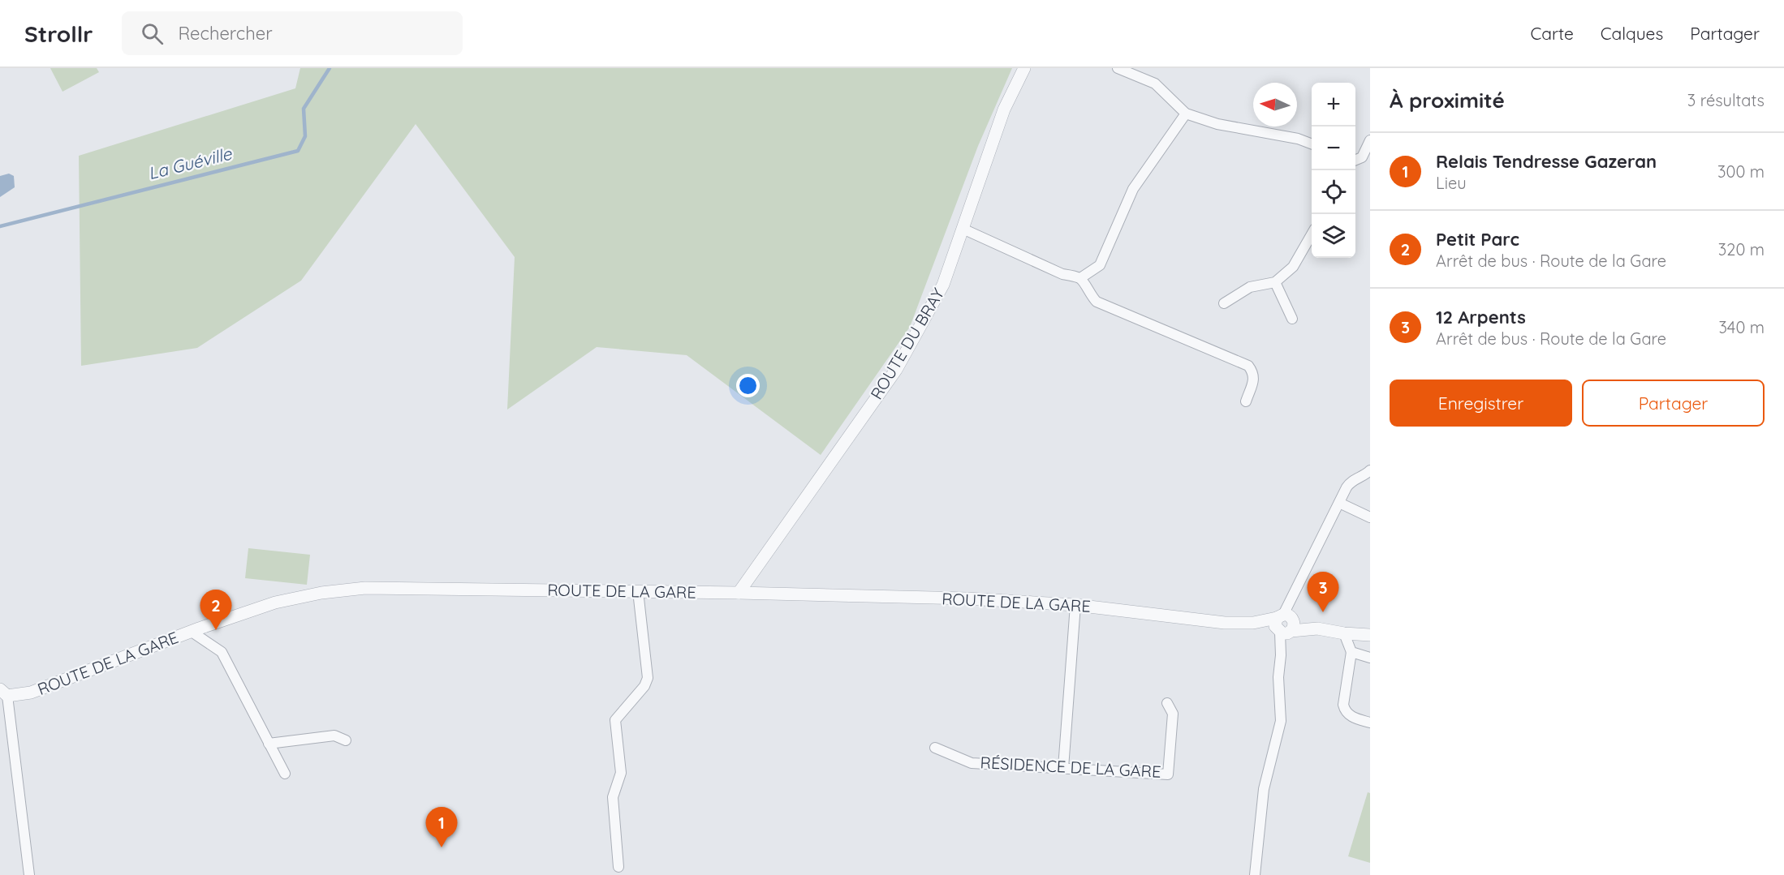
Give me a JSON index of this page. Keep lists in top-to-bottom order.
{
  "streets": {
    "street": ["ROUTE DU BRAY", "ROUTE DE LA GARE", "RÉSIDENCE DE LA GARE"]
  },
  "crossings": [
    ["ROUTE DU BRAY", "ROUTE DE LA GARE"]
  ],
  "water": ["La Guéville"],
  "north": "left",
  "page": {
    "header": "Strollr",
    "search": "Rechercher",
    "nav": ["Carte", "Calques", "Partager"],
    "heading": ["À proximité", "3 résultats"],
    "map_buttons": ["+", "−"],
    "list": [
      {
        "mark": "1",
        "name": "Relais Tendresse Gazeran",
        "note": "Lieu",
        "value": "300 m"
      },
      {
        "mark": "2",
        "name": "Petit Parc",
        "note": "Arrêt de bus · Route de la Gare",
        "value": "320 m"
      },
      {
        "mark": "3",
        "name": "12 Arpents",
        "note": "Arrêt de bus · Route de la Gare",
        "value": "340 m"
      }
    ],
    "buttons": ["Enregistrer", "Partager"],
    "pins": ["3", "2", "1"]
  }
}
